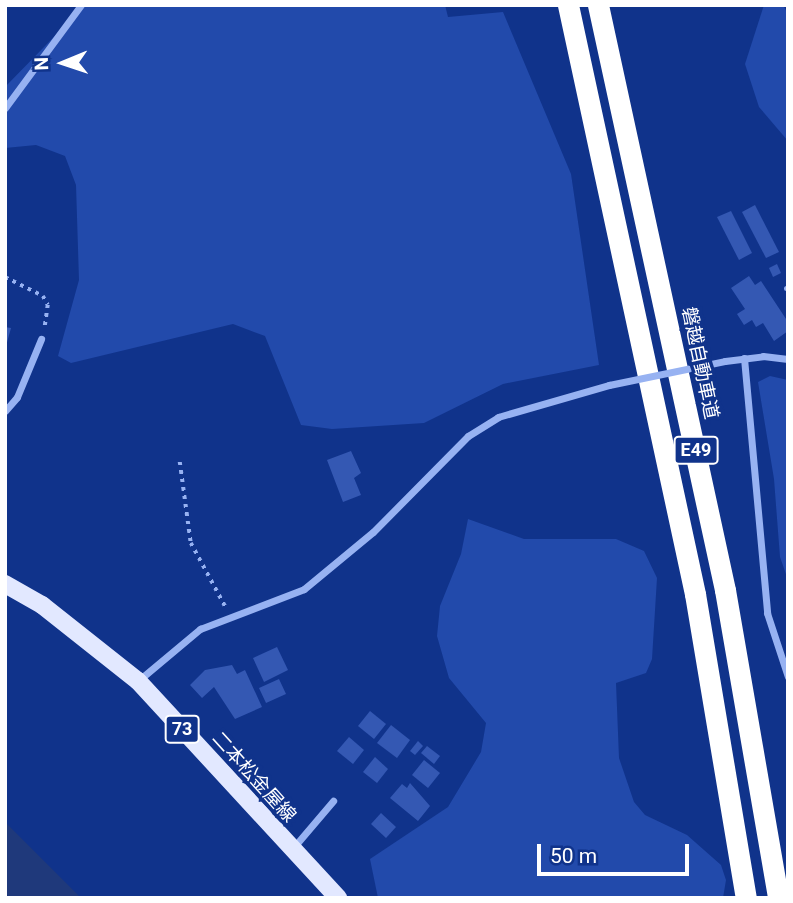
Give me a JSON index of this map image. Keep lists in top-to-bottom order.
{
  "streets": {
    "highway": ["磐越自動車道", "E49"],
    "main road": ["73", "二本松金屋線"]
  },
  "scale_bar": "50 m",
  "north": "left"
}
